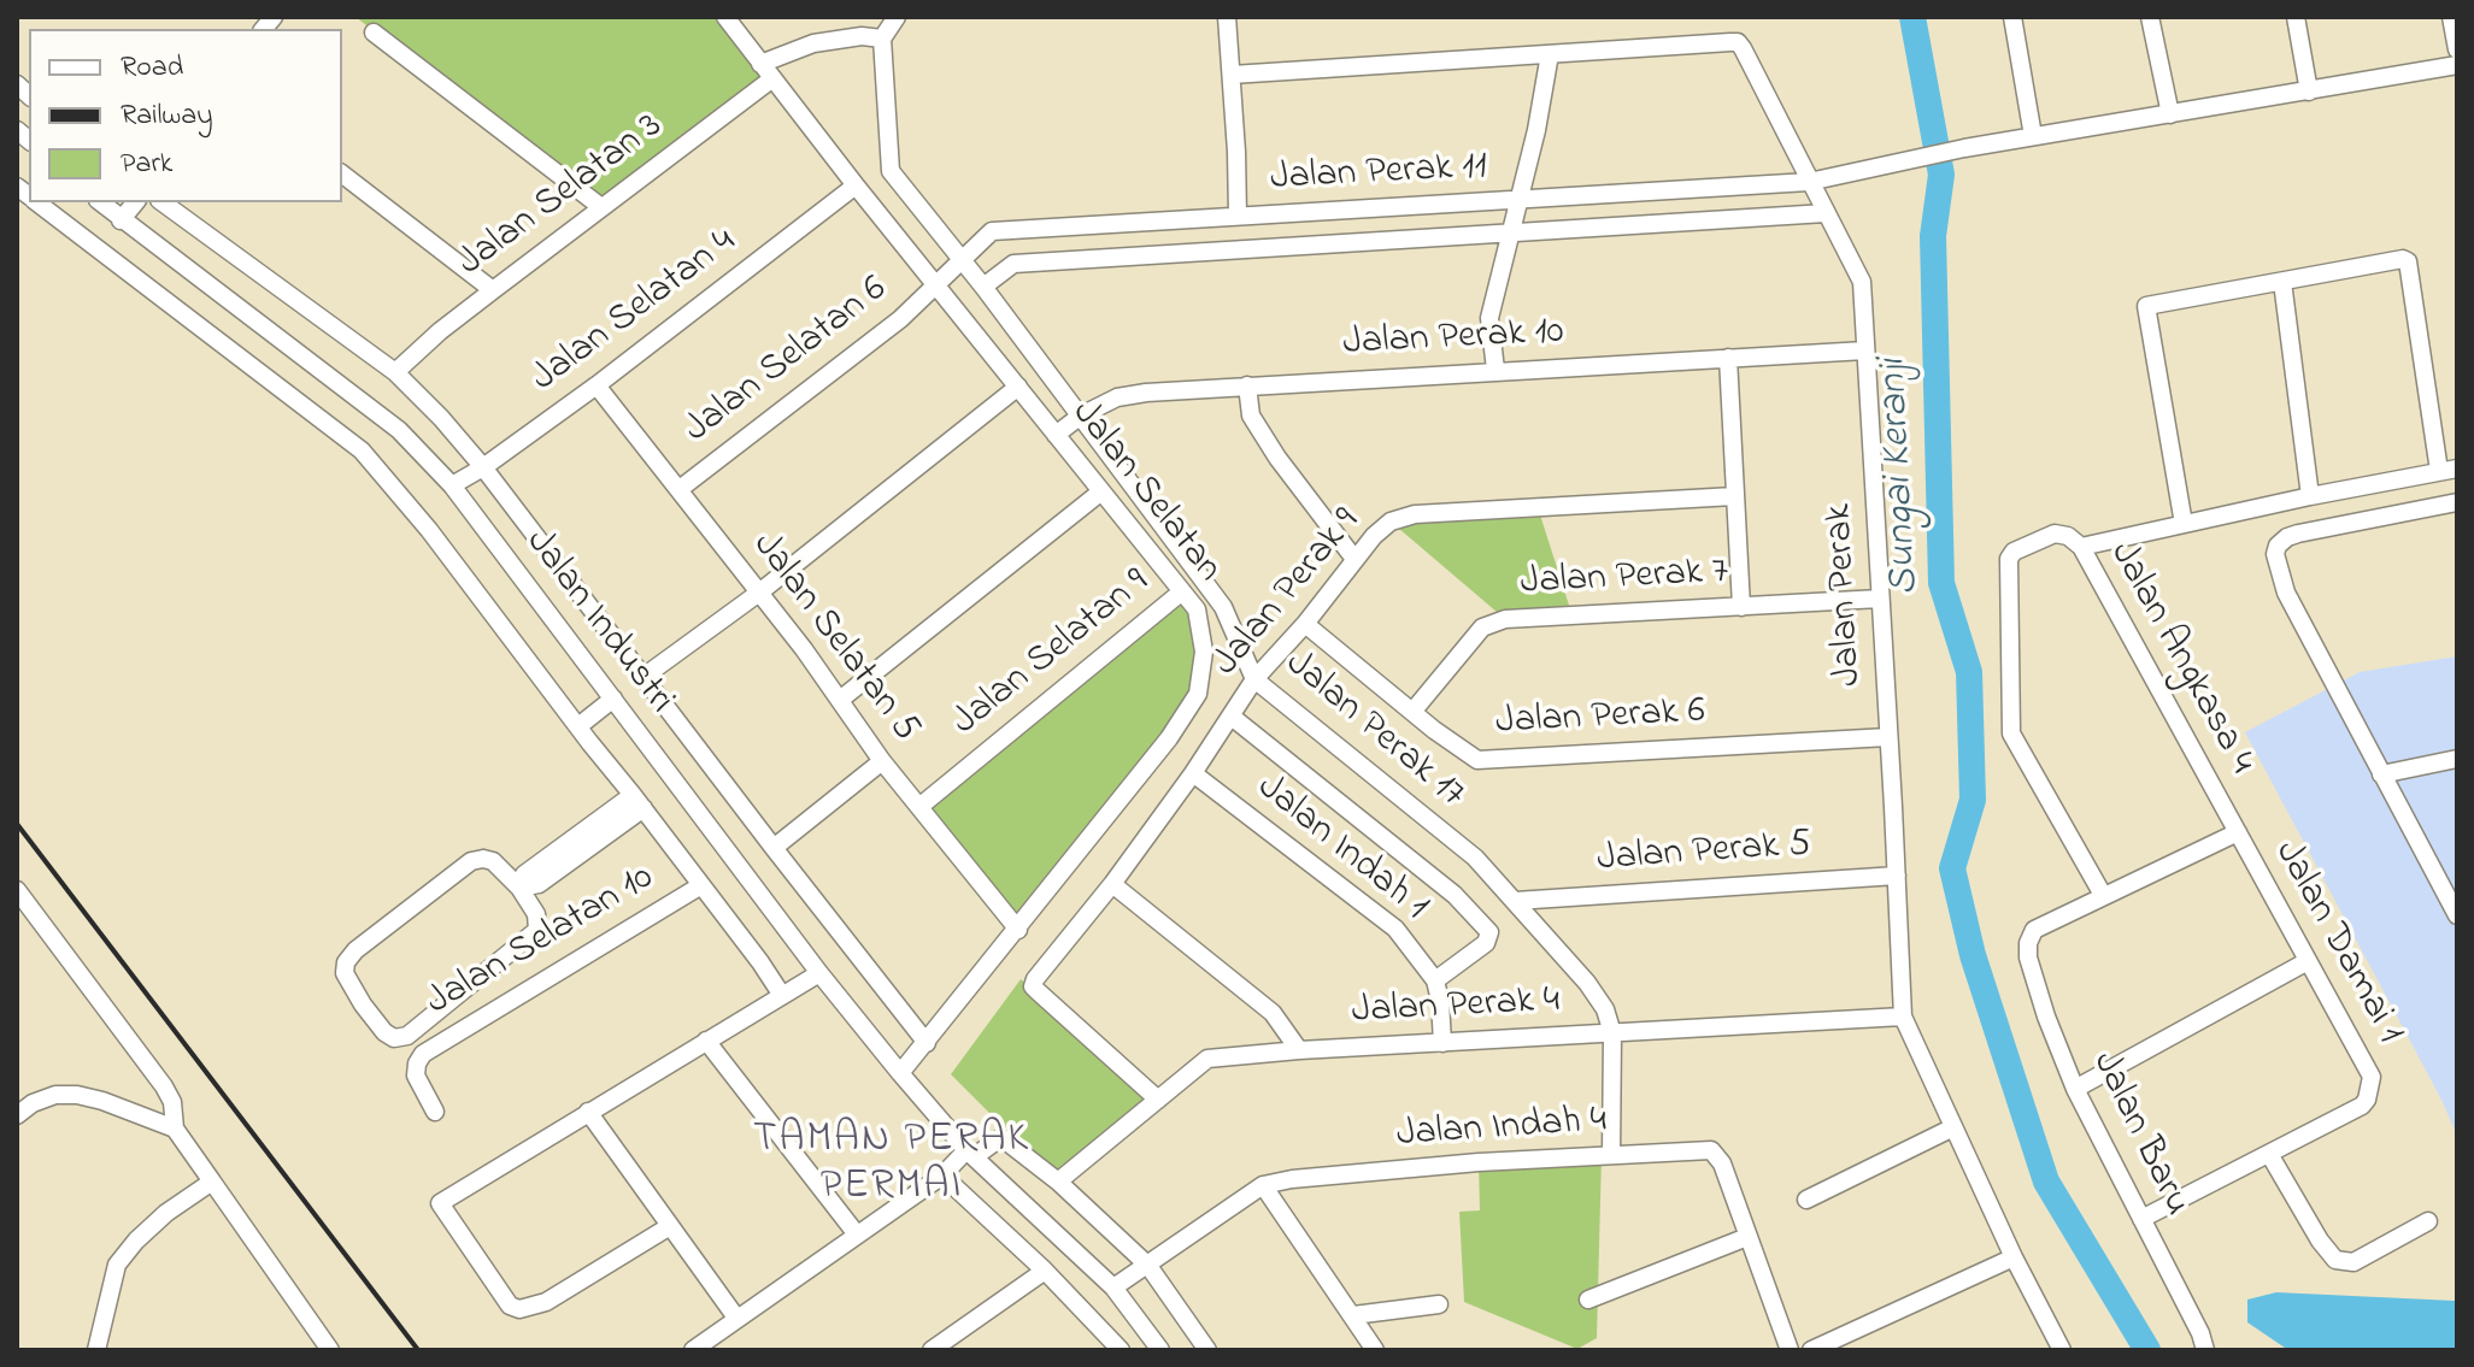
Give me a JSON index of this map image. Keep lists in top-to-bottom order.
{
  "streets": {
    "street": [
      "Jalan Perak 11",
      "Jalan Selatan 3",
      "Jalan Selatan 4",
      "Jalan Perak 10",
      "Jalan Selatan 6",
      "Jalan Selatan",
      "Jalan Perak 7",
      "Jalan Perak 9",
      "Jalan Perak",
      "Jalan Industri",
      "Jalan Selatan 5",
      "Jalan Selatan 9",
      "Jalan Angkasa 4",
      "Jalan Perak 6",
      "Jalan Perak 17",
      "Jalan Indah 1",
      "Jalan Perak 5",
      "Jalan Selatan 10",
      "Jalan Damai 1",
      "Jalan Perak 4",
      "Jalan Indah 4",
      "Jalan Baru"
    ]
  },
  "crossings": [
    ["Jalan Perak 11", "Jalan Selatan 6"],
    ["Jalan Perak 11", "Jalan Selatan"],
    ["Jalan Perak 11", "Jalan Perak"],
    ["Jalan Perak 11", "Jalan Perak 17"],
    ["Jalan Selatan 3", "Jalan Selatan"],
    ["Jalan Selatan 4", "Jalan Selatan"],
    ["Jalan Selatan 4", "Jalan Industri"],
    ["Jalan Selatan 4", "Jalan Selatan 5"],
    ["Jalan Perak 10", "Jalan Selatan"],
    ["Jalan Perak 10", "Jalan Perak"],
    ["Jalan Perak 10", "Jalan Perak 17"],
    ["Jalan Selatan 6", "Jalan Selatan"],
    ["Jalan Selatan 6", "Jalan Selatan 5"],
    ["Jalan Selatan", "Jalan Industri"],
    ["Jalan Selatan", "Jalan Selatan 5"],
    ["Jalan Selatan", "Jalan Selatan 9"],
    ["Jalan Perak 7", "Jalan Perak"],
    ["Jalan Perak 7", "Jalan Perak 6"],
    ["Jalan Perak 9", "Jalan Perak 6"],
    ["Jalan Perak 9", "Jalan Perak 17"],
    ["Jalan Perak 9", "Jalan Indah 1"],
    ["Jalan Perak 9", "Jalan Perak 4"],
    ["Jalan Perak", "Jalan Perak 6"],
    ["Jalan Perak", "Jalan Perak 5"],
    ["Jalan Perak", "Jalan Perak 4"],
    ["Jalan Industri", "Jalan Selatan 10"],
    ["Jalan Industri", "Jalan Indah 4"],
    ["Jalan Selatan 5", "Jalan Selatan 9"],
    ["Jalan Angkasa 4", "Jalan Damai 1"],
    ["Jalan Angkasa 4", "Jalan Baru"],
    ["Jalan Perak 17", "Jalan Perak 5"],
    ["Jalan Perak 17", "Jalan Perak 4"],
    ["Jalan Indah 1", "Jalan Perak 4"]
  ],
  "districts": ["TAMAN PERAK PERMAI"],
  "water": ["Sungai Keranji"],
  "legend": ["Road", "Railway", "Park"]
}
